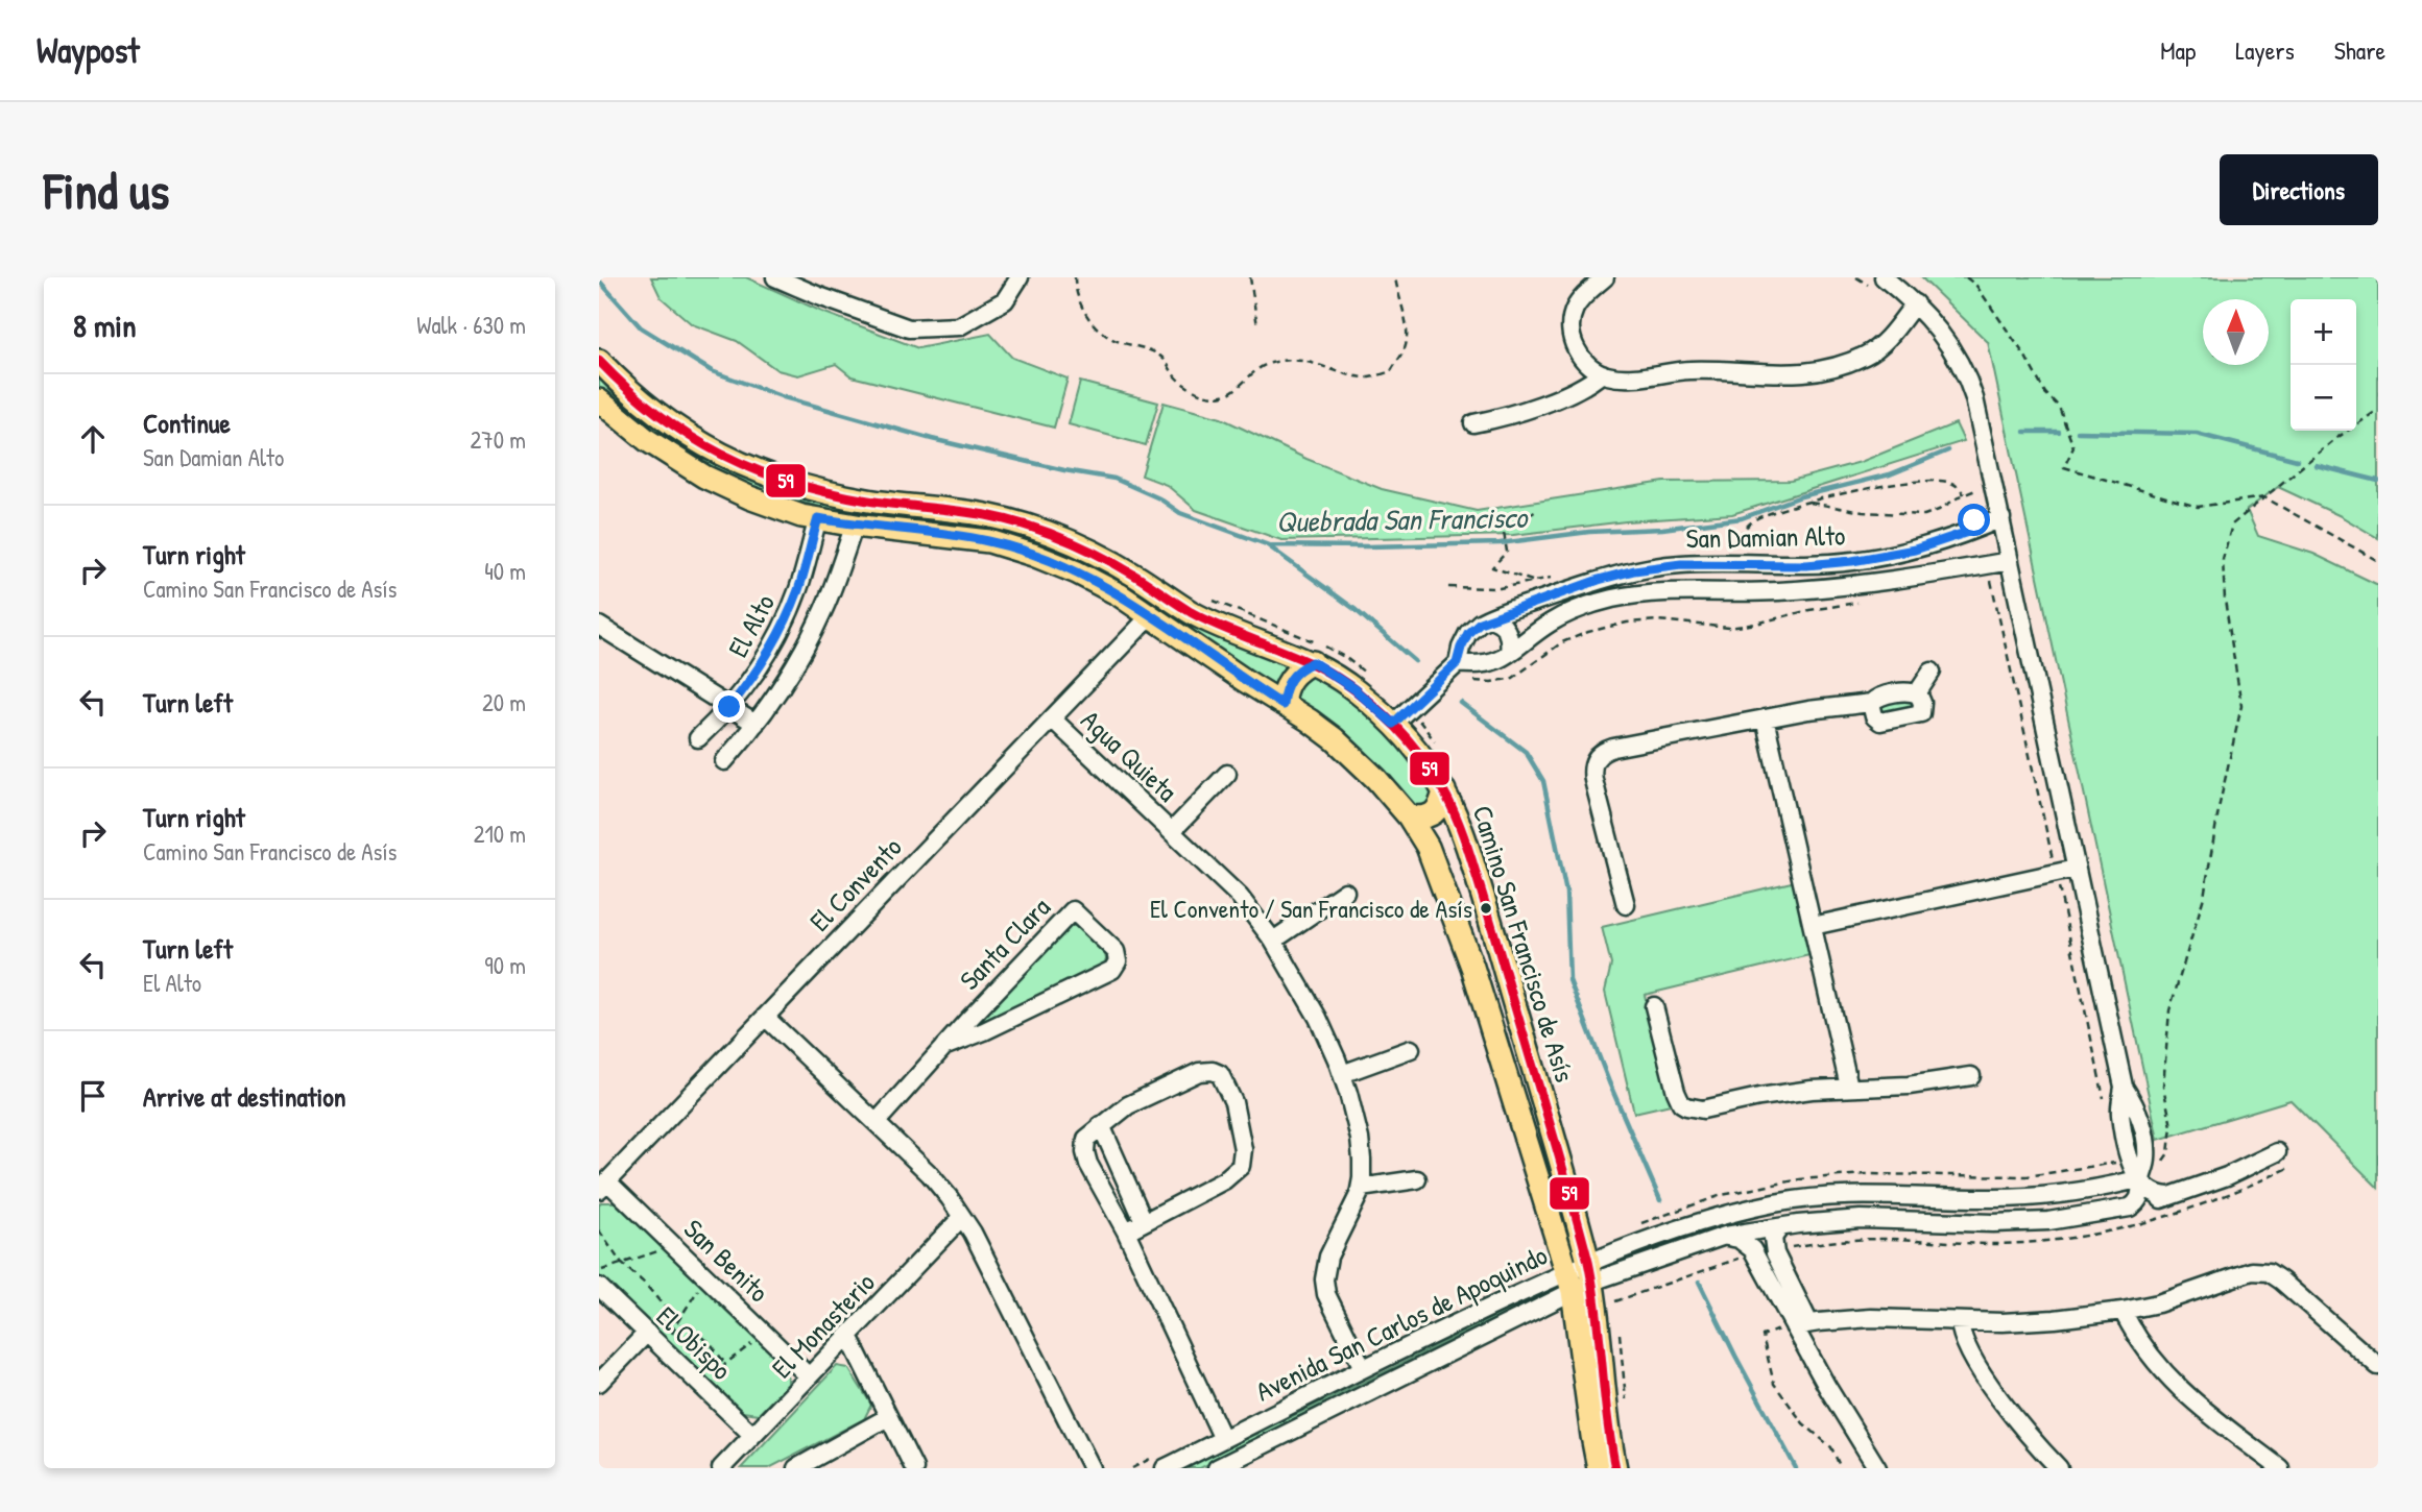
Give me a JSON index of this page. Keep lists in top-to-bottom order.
{
  "streets": {
    "main road": ["Camino San Francisco de Asís"],
    "street": [
      "San Damian Alto",
      "El Alto",
      "Agua Quieta",
      "El Convento",
      "Santa Clara",
      "San Benito",
      "Avenida San Carlos de Apoquindo",
      "El Monasterio",
      "El Obispo"
    ]
  },
  "crossings": [
    ["San Damian Alto", "Camino San Francisco de Asís"],
    ["El Alto", "Camino San Francisco de Asís"],
    ["Agua Quieta", "El Convento"],
    ["Agua Quieta", "Avenida San Carlos de Apoquindo"],
    ["El Convento", "Camino San Francisco de Asís"],
    ["El Convento", "San Benito"],
    ["Camino San Francisco de Asís", "Avenida San Carlos de Apoquindo"],
    ["San Benito", "El Monasterio"],
    ["El Monasterio", "El Obispo"]
  ],
  "water": ["Quebrada San Francisco"],
  "places": ["El Convento / San Francisco de Asís"],
  "lines": ["transit line 59"],
  "north": "top",
  "page": {
    "header": "Waypost",
    "nav": ["Map", "Layers", "Share"],
    "buttons": "Directions",
    "title": "Find us",
    "heading": ["8 min", "Walk · 630 m"],
    "map_buttons": ["+", "−"],
    "list": [
      ["Continue", "San Damian Alto", "270 m"],
      ["Turn right", "Camino San Francisco de Asís", "40 m"],
      ["Turn left", "20 m"],
      ["Turn right", "Camino San Francisco de Asís", "210 m"],
      ["Turn left", "El Alto", "90 m"],
      "Arrive at destination"
    ]
  }
}
